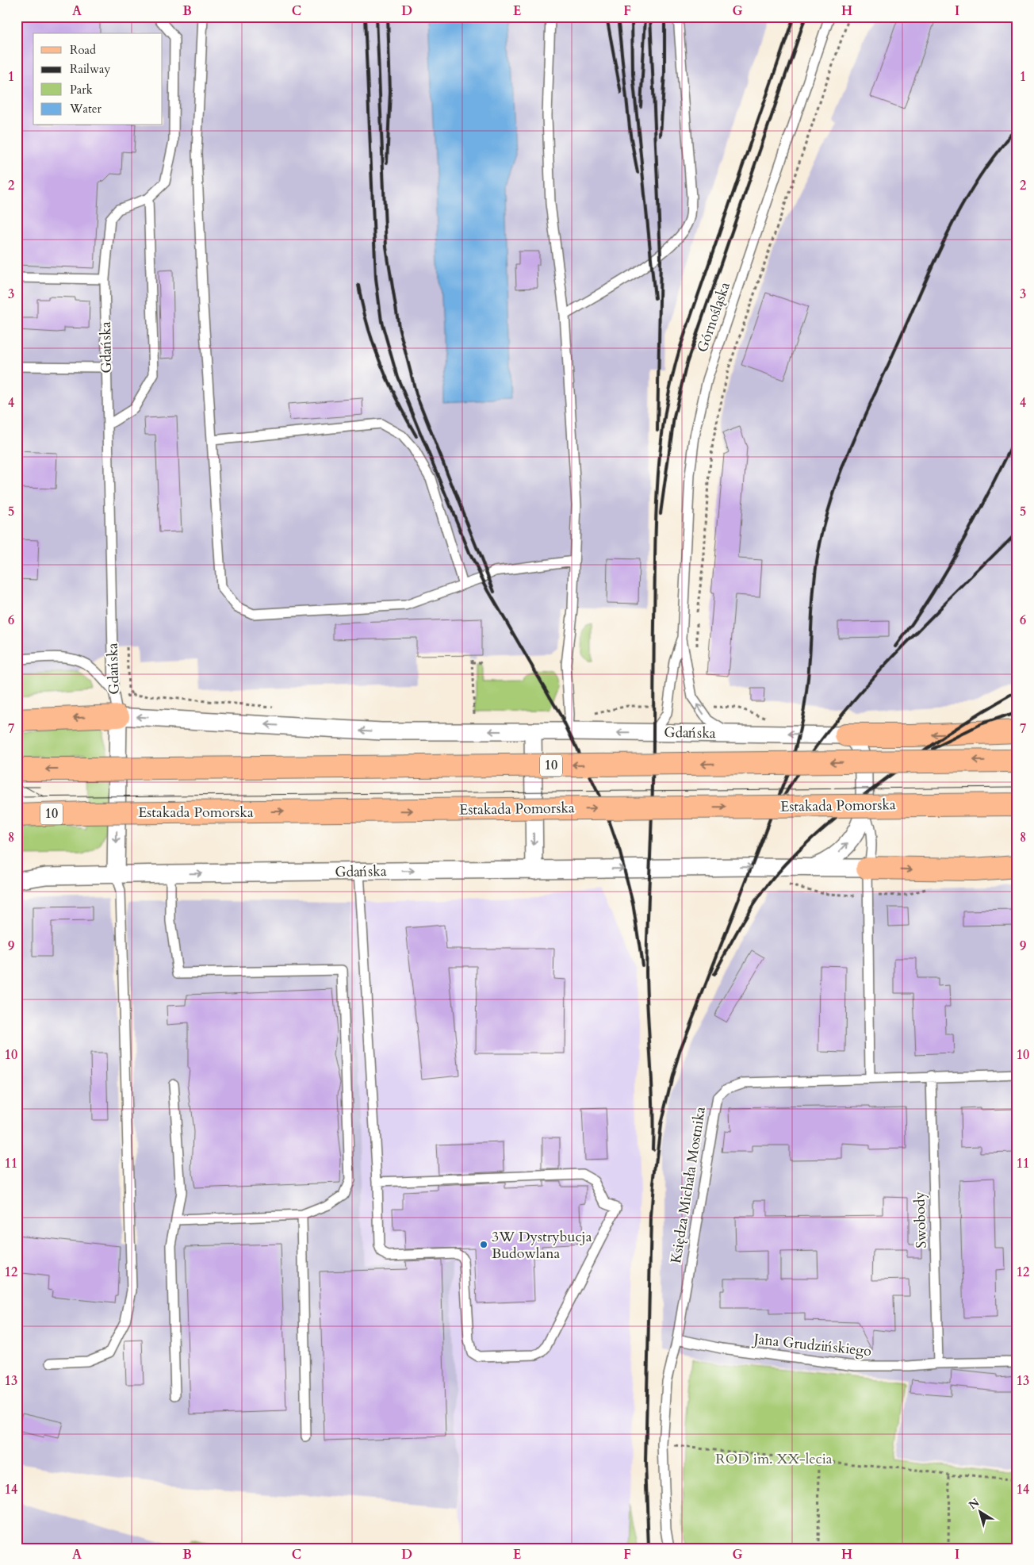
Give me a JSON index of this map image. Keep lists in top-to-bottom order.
{
  "streets": {
    "main road": ["10", "Estakada Pomorska"],
    "street": ["Gdańska"],
    "lane": [
      "Górnośląska",
      "Księdza Michała Mostnika",
      "Swobody",
      "Jana Grudzińskiego"
    ]
  },
  "crossings": [
    ["Górnośląska", "Gdańska"],
    ["Księdza Michała Mostnika", "Swobody"],
    ["Księdza Michała Mostnika", "Jana Grudzińskiego"],
    ["Swobody", "Jana Grudzińskiego"]
  ],
  "parks": ["ROD im. XX-lecia"],
  "places": ["3W Dystrybucja Budowlana"],
  "legend": [
    "Road",
    "Railway",
    "Park",
    "Water"
  ],
  "north": "top left",
  "grid": {
    "columns": [
      "A",
      "B",
      "C",
      "D",
      "E",
      "F",
      "G",
      "H",
      "I"
    ],
    "rows": [
      "1",
      "2",
      "3",
      "4",
      "5",
      "6",
      "7",
      "8",
      "9",
      "10",
      "11",
      "12",
      "13",
      "14"
    ]
  }
}
